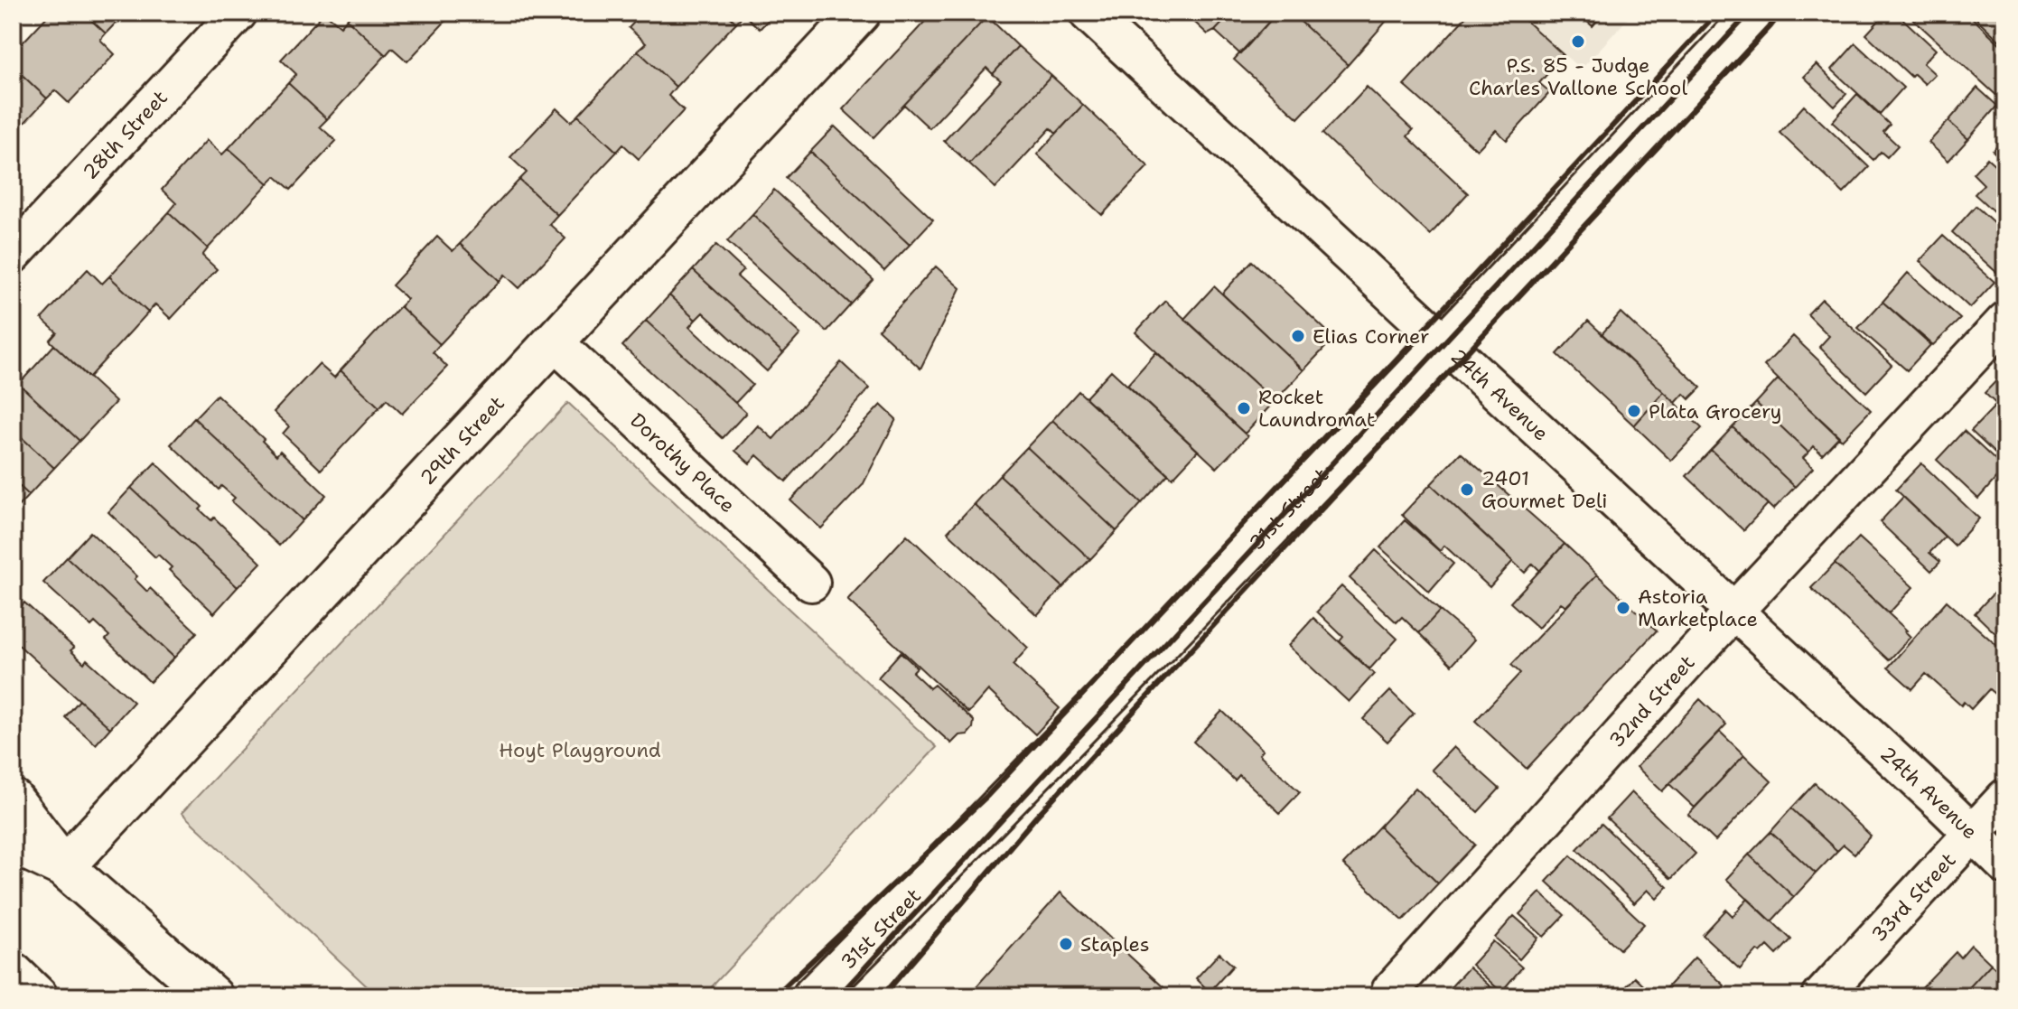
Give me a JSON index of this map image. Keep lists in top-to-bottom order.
{
  "streets": {
    "main road": ["29th Street", "31st Street"],
    "street": [
      "28th Street",
      "24th Avenue",
      "Dorothy Place",
      "32nd Street",
      "33rd Street"
    ]
  },
  "crossings": [
    ["24th Avenue", "31st Street"],
    ["24th Avenue", "32nd Street"],
    ["24th Avenue", "33rd Street"],
    ["29th Street", "Dorothy Place"]
  ],
  "parks": ["Hoyt Playground"],
  "places": [
    "P.S. 85 - Judge Charles Vallone School",
    "Elias Corner",
    "Rocket Laundromat",
    "Plata Grocery",
    "2401 Gourmet Deli",
    "Astoria Marketplace",
    "Staples"
  ]
}
